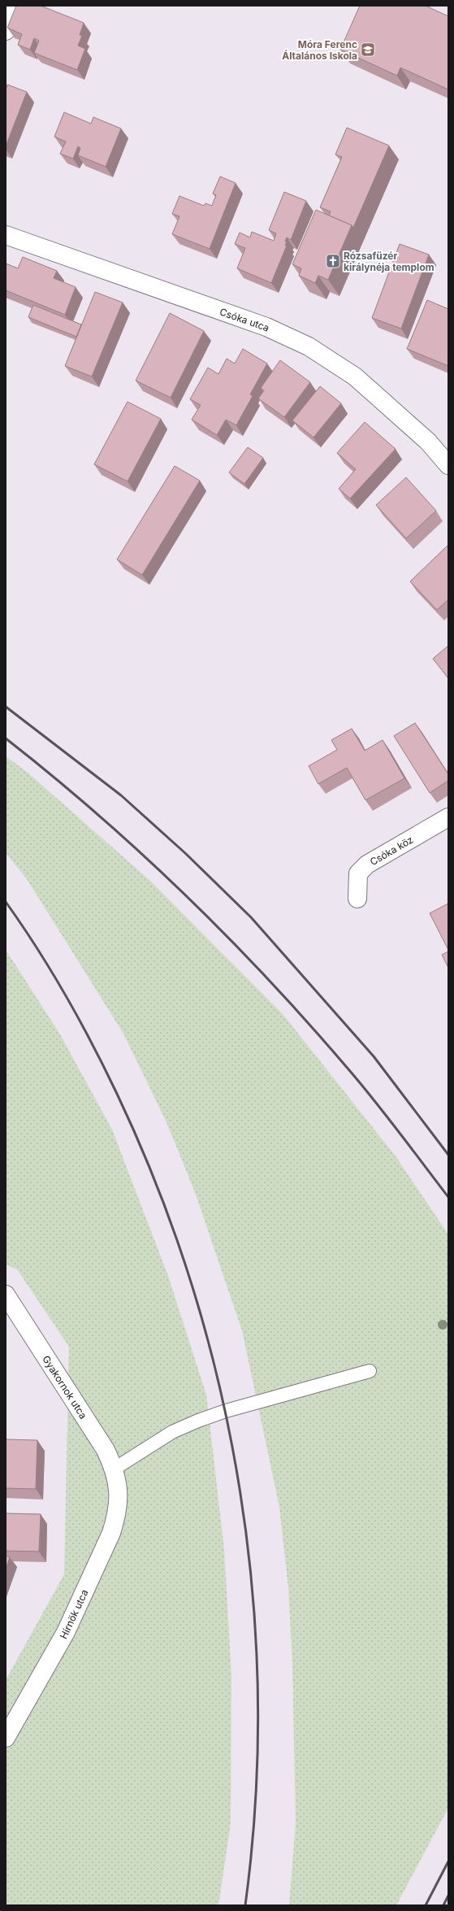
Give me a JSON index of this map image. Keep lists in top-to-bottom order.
{
  "streets": {
    "street": [
      "Csóka utca",
      "Csóka köz",
      "Gyakornok utca",
      "Hírnök utca"
    ]
  },
  "crossings": [
    ["Gyakornok utca", "Hírnök utca"]
  ],
  "places": {
    "school or university": ["Móra Ferenc Általános Iskola"],
    "church": ["Rózsafüzér királynéja templom"]
  }
}
